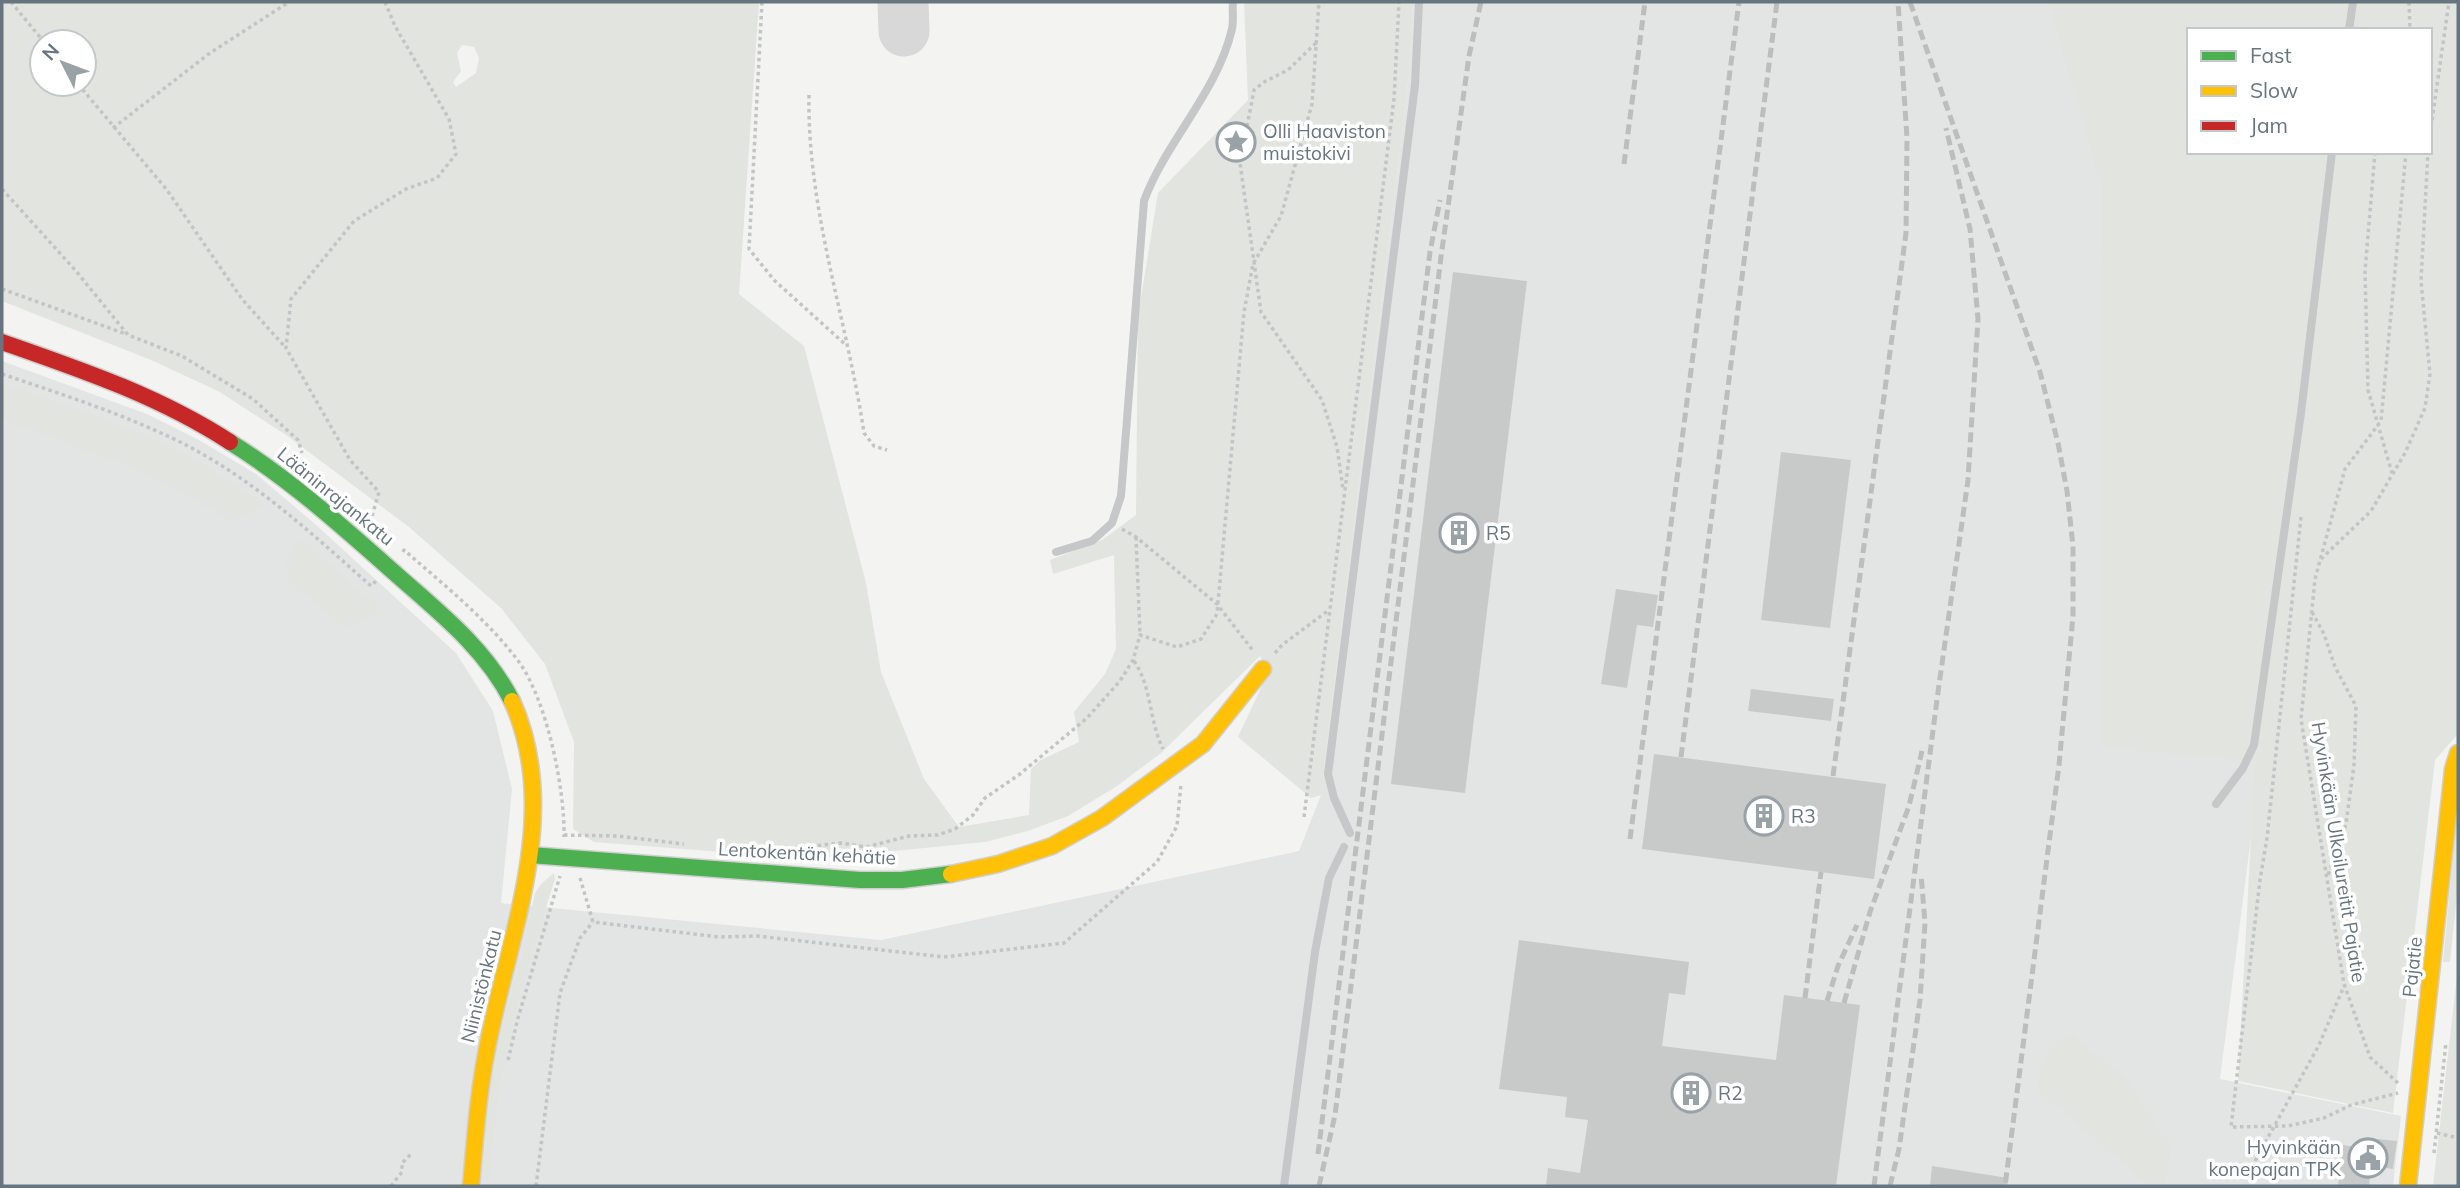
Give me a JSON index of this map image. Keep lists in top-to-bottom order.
{
  "streets": {
    "street": [
      "Lääninrajankatu",
      "Lentokentän kehätie",
      "Pajatie",
      "Niinistönkatu"
    ],
    "path": ["Hyvinkään Ulkoilureitit Pajatie"]
  },
  "crossings": [
    ["Lääninrajankatu", "Niinistönkatu"],
    ["Lentokentän kehätie", "Niinistönkatu"]
  ],
  "places": {
    "place": ["Olli Haaviston muistokivi"],
    "building": ["R5", "R3", "R2"],
    "public building": ["Hyvinkään konepajan TPK"]
  },
  "legend": ["Fast", "Slow", "Jam"],
  "north": "top left"
}
